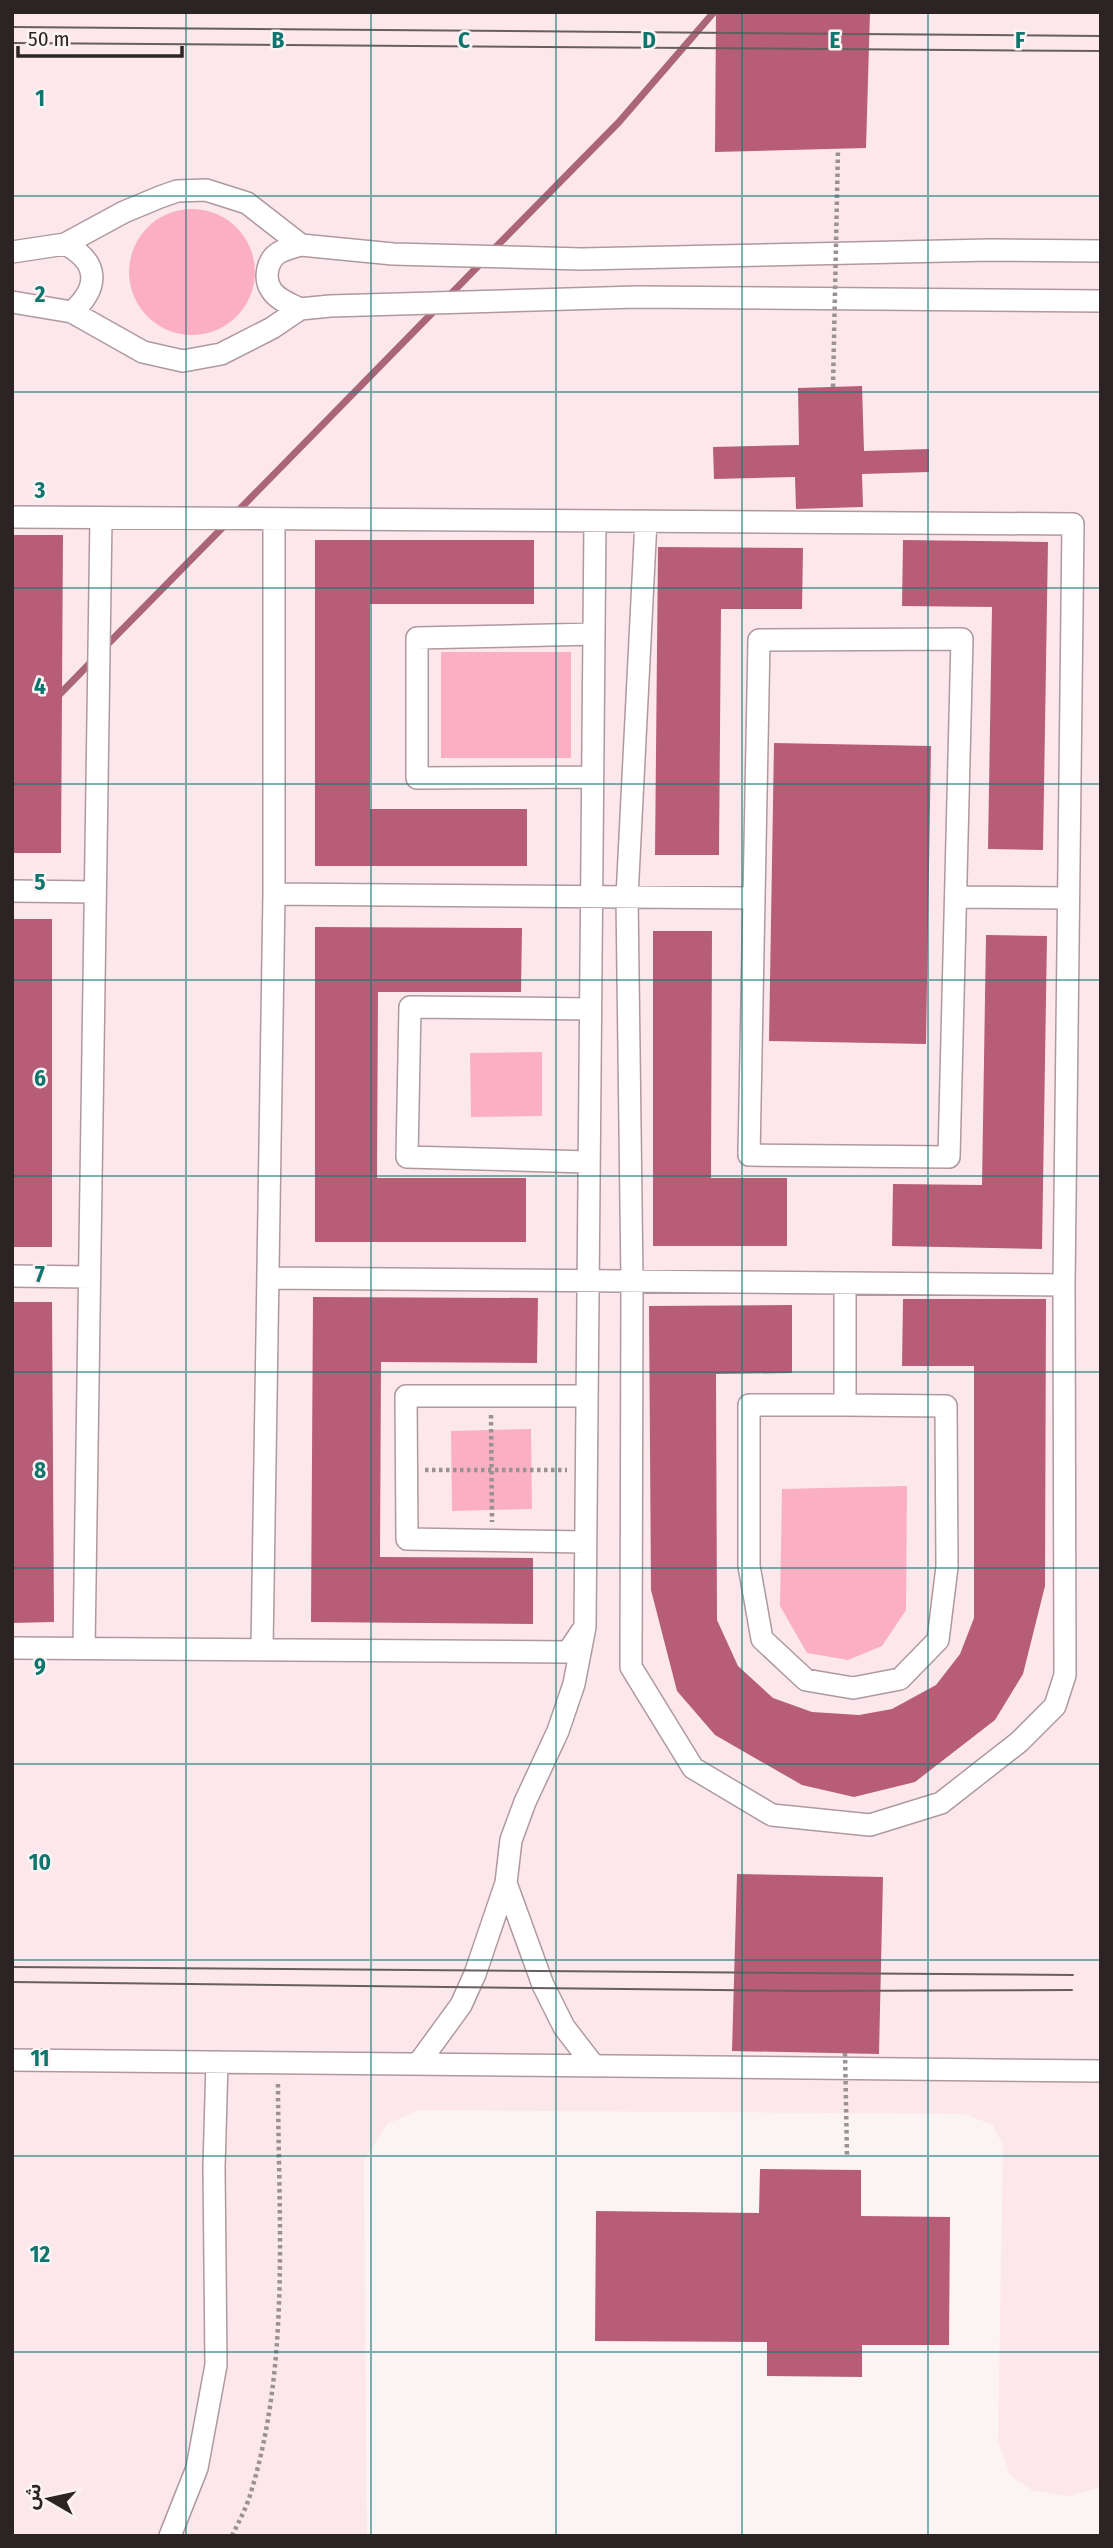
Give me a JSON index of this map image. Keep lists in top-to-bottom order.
{
  "scale_bar": "50 m",
  "north": "left",
  "grid": {
    "columns": [
      "B",
      "C",
      "D",
      "E",
      "F"
    ],
    "rows": [
      "1",
      "2",
      "3",
      "4",
      "5",
      "6",
      "7",
      "8",
      "9",
      "10",
      "11",
      "12"
    ]
  }
}
